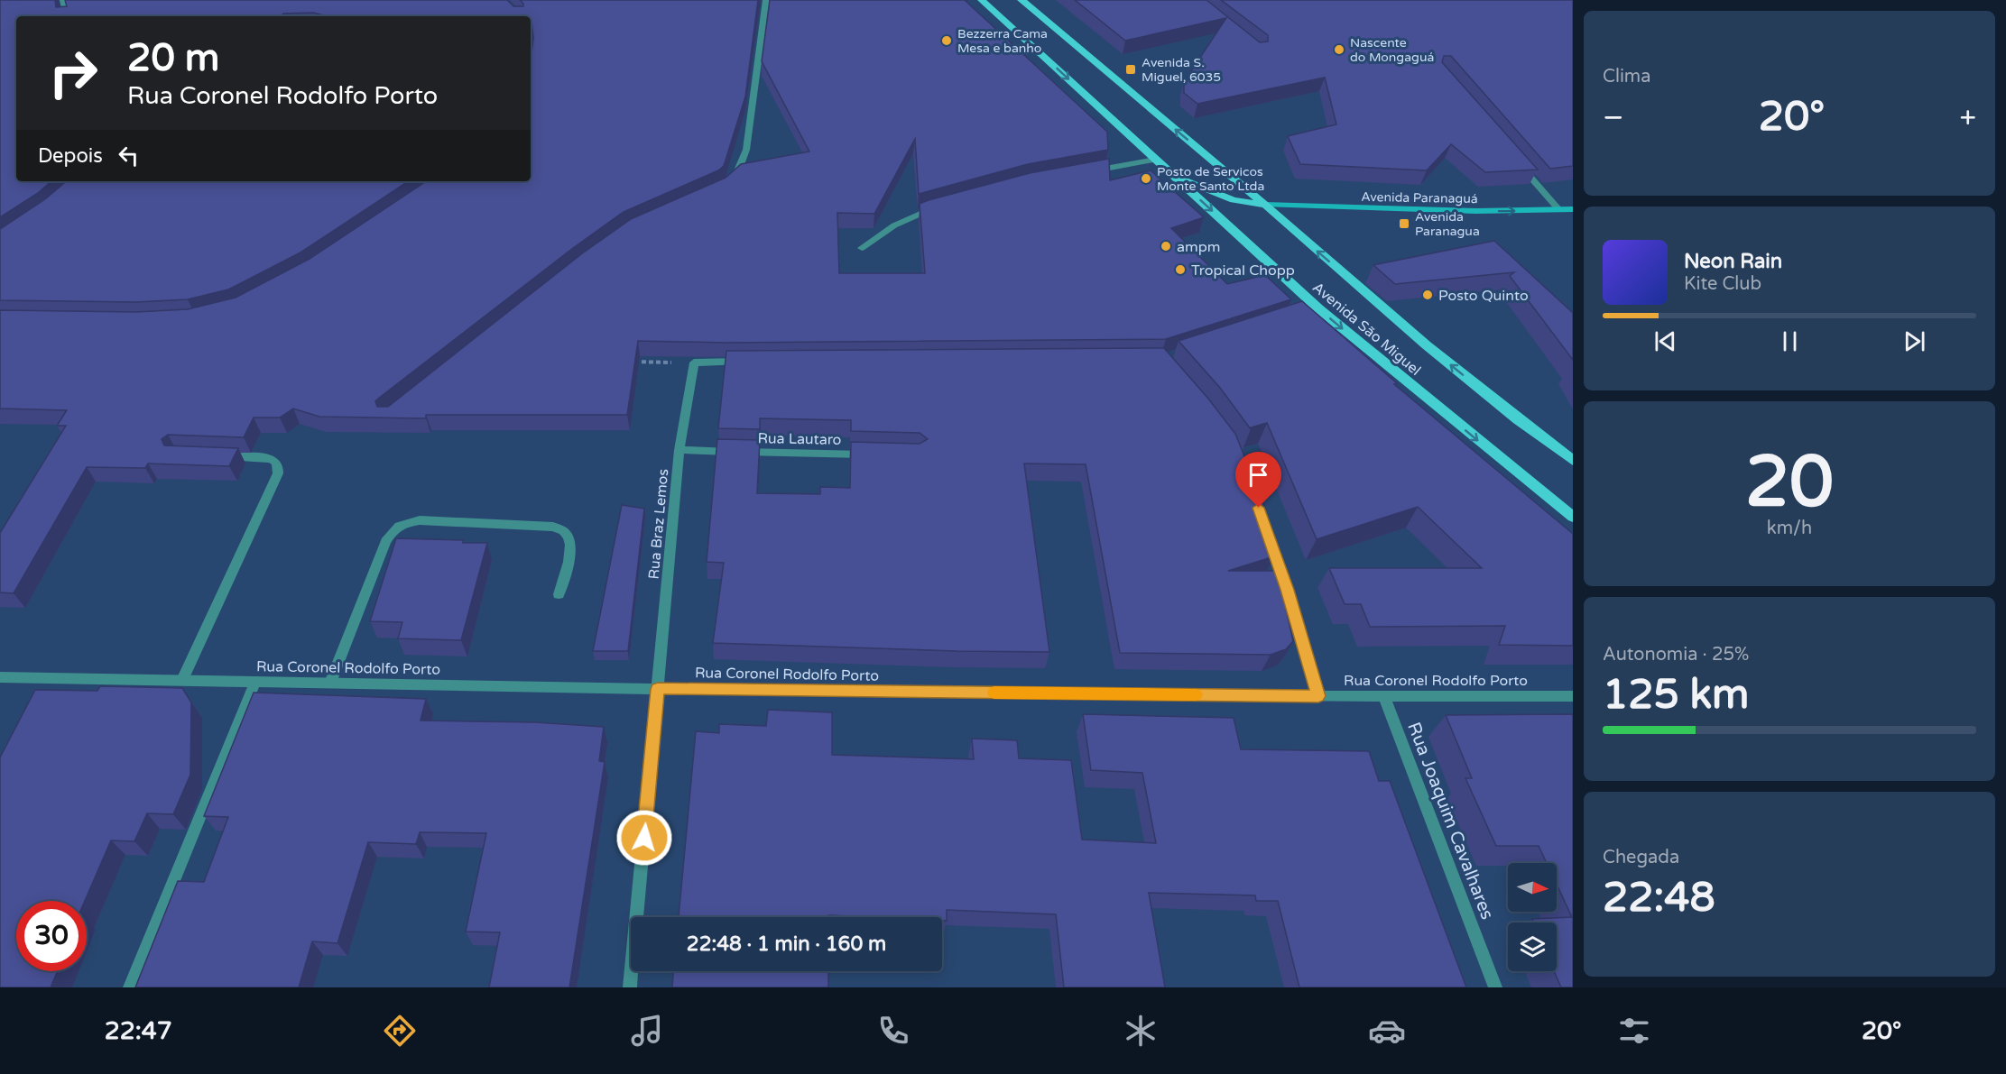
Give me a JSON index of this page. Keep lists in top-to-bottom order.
{
  "streets": {
    "main road": ["Avenida Paranaguá", "Avenida São Miguel"],
    "street": [
      "Rua Lautaro",
      "Rua Braz Lemos",
      "Rua Coronel Rodolfo Porto",
      "Rua Joaquim Cavalhares"
    ]
  },
  "crossings": [
    ["Avenida Paranaguá", "Avenida São Miguel"],
    ["Rua Lautaro", "Rua Braz Lemos"],
    ["Rua Braz Lemos", "Rua Coronel Rodolfo Porto"],
    ["Rua Coronel Rodolfo Porto", "Rua Joaquim Cavalhares"]
  ],
  "one_way": ["Avenida Paranaguá"],
  "places": {
    "other": [
      "Bezzerra Cama Mesa e banho",
      "Nascente do Mongaguá",
      "Posto de Servicos Monte Santo Ltda",
      "ampm",
      "Tropical Chopp",
      "Posto Quinto"
    ],
    "transit": ["Avenida S. Miguel, 6035", "Avenida Paranagua"]
  },
  "north": "right",
  "page": {
    "tile": [
      "Clima",
      ["20", "km/h"],
      ["Autonomia · 25%", "125 km"],
      ["Chegada", "22:48"]
    ],
    "turn": ["20 m", "Rua Coronel Rodolfo Porto"],
    "heat": ["−", "20°", "+"],
    "then": "Depois",
    "song": ["Neon Rain", "Kite Club"],
    "limit": "30",
    "trip": "22:48 · 1 min · 160 m",
    "tabs": ["22:47", "20°"]
  }
}
